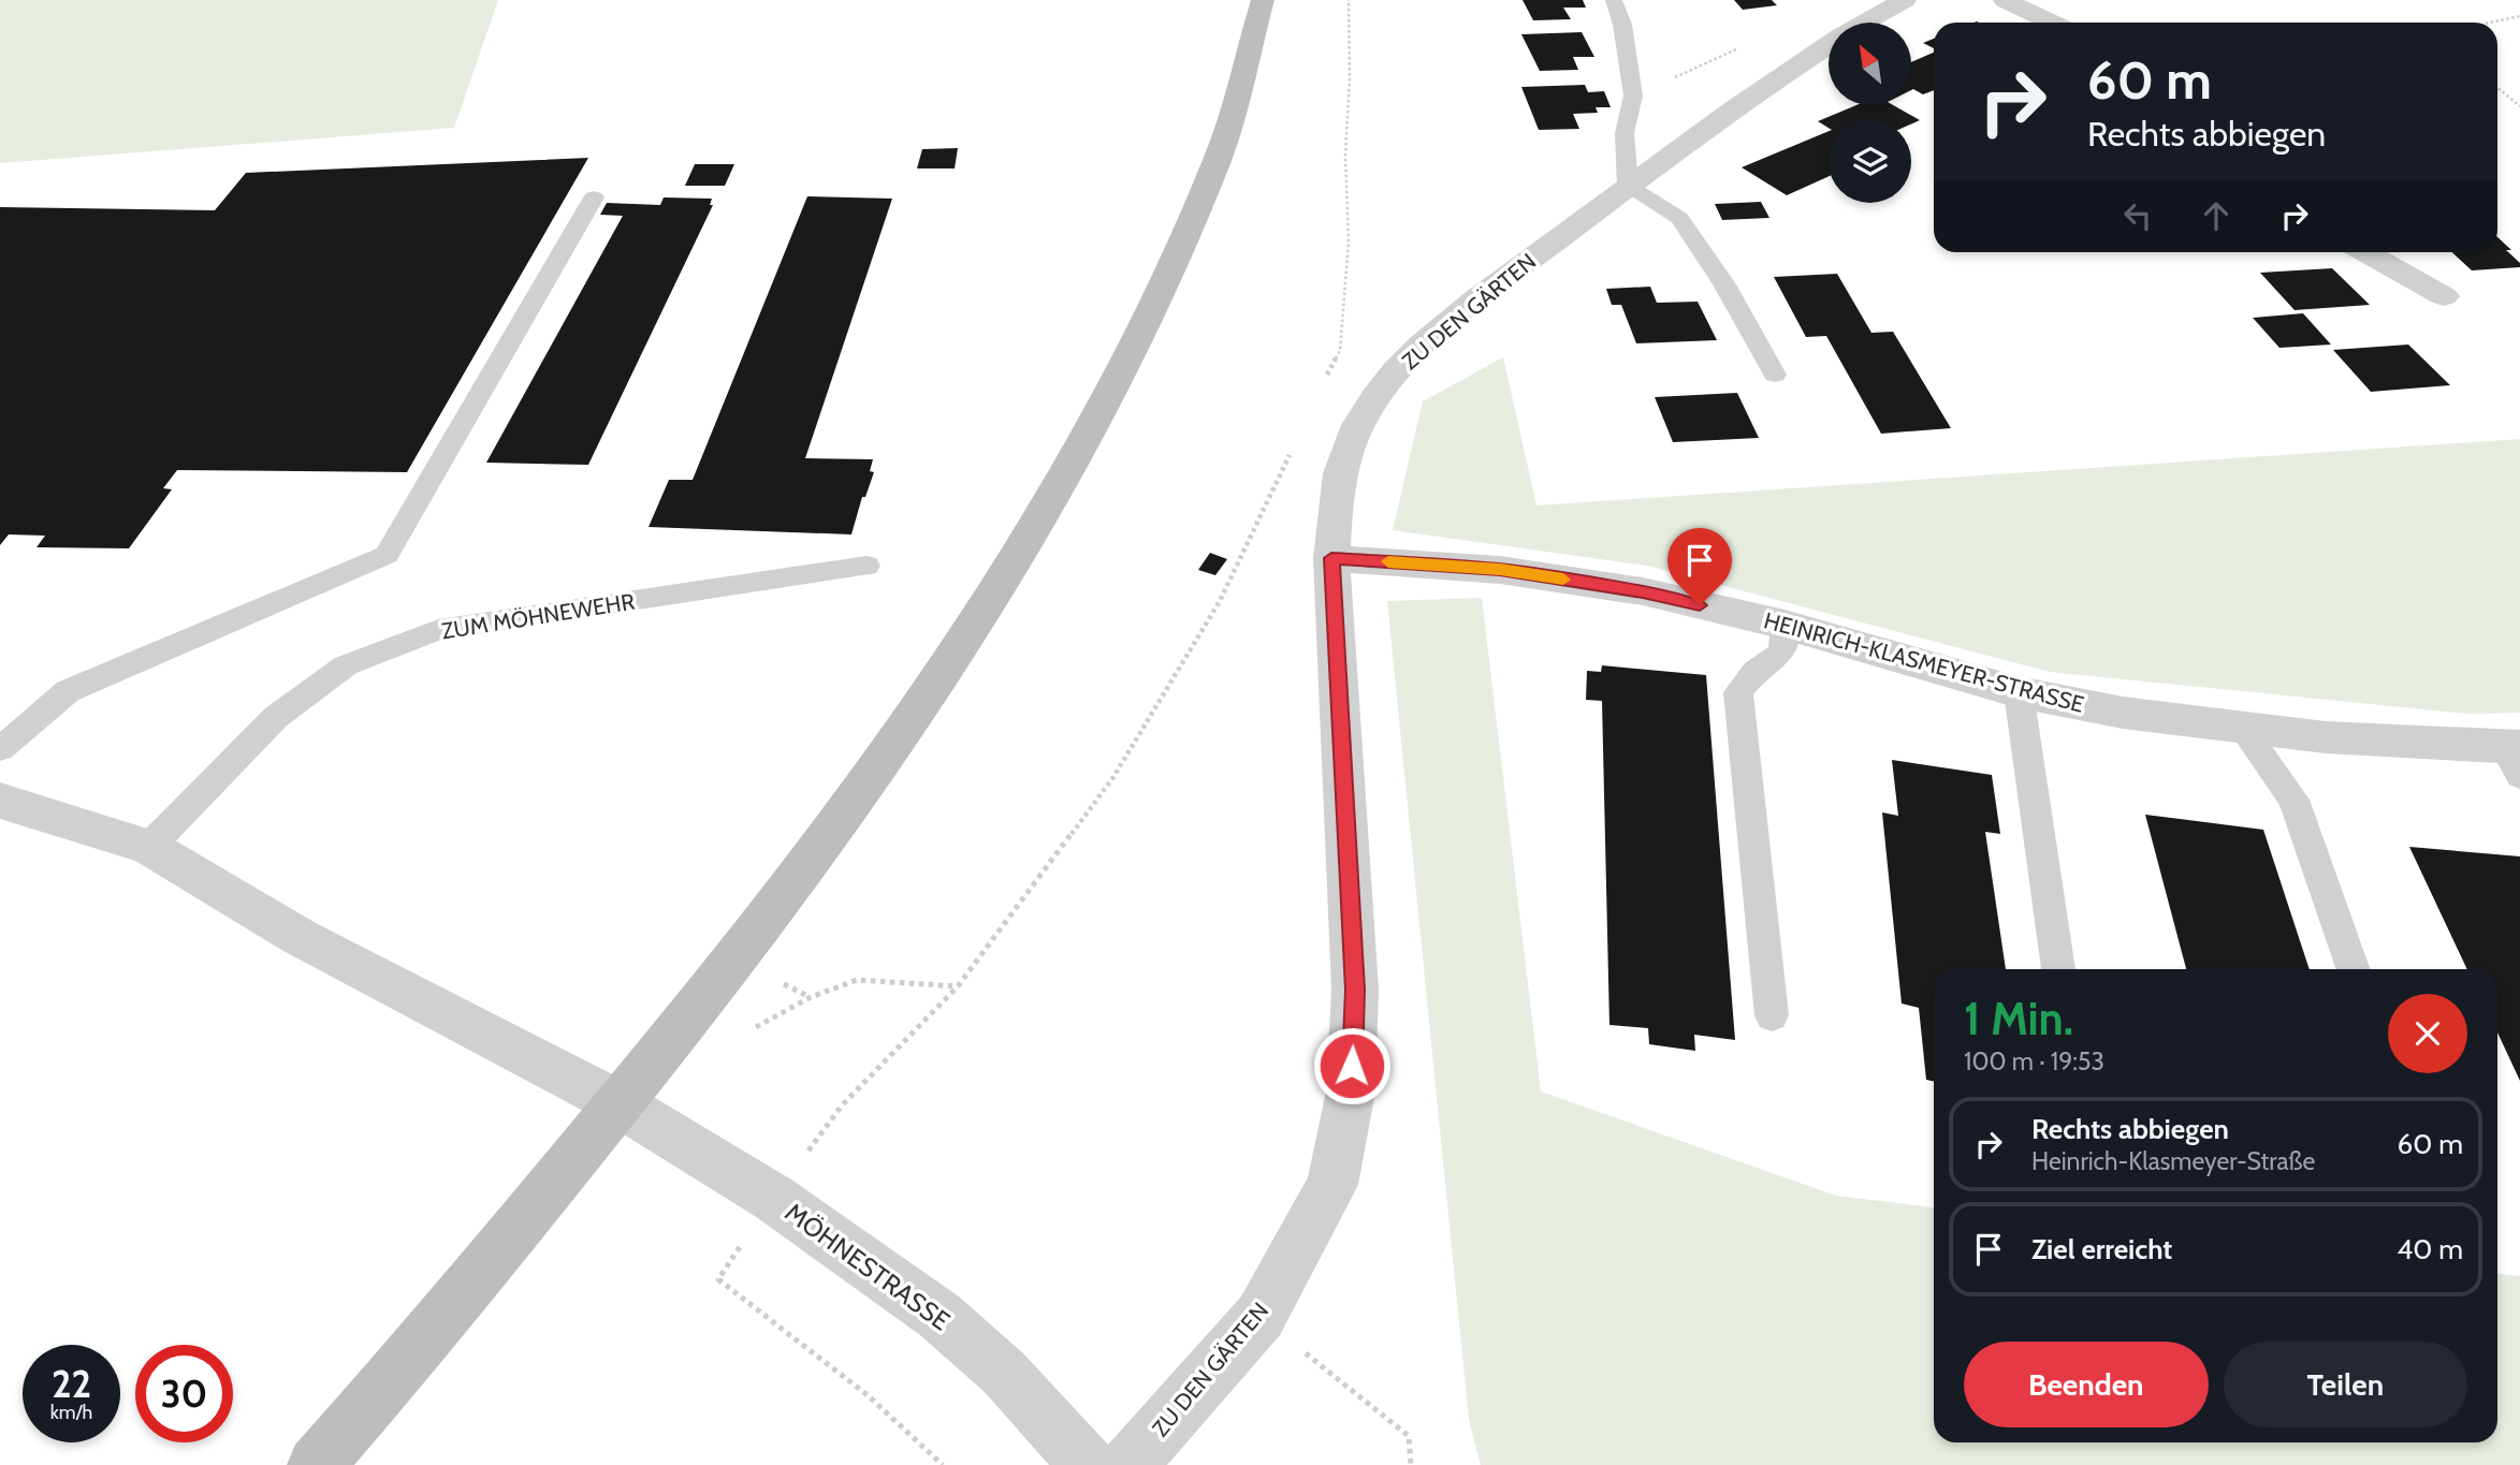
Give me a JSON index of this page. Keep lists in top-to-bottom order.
{
  "streets": {
    "street": ["ZU DEN GÄRTEN", "HEINRICH-KLASMEYER-STRASSE", "MÖHNESTRASSE"],
    "lane": ["ZUM MÖHNEWEHR"]
  },
  "crossings": [
    ["ZU DEN GÄRTEN", "HEINRICH-KLASMEYER-STRASSE"]
  ],
  "north": "top left",
  "page": {
    "turn": ["60 m", "Rechts abbiegen"],
    "heading": ["1 Min.", "100 m · 19:53"],
    "list": [
      {
        "name": "Rechts abbiegen",
        "note": "Heinrich-Klasmeyer-Straße",
        "value": "60 m"
      },
      {
        "name": "Ziel erreicht",
        "value": "40 m"
      }
    ],
    "buttons": ["Beenden", "Teilen"],
    "speed": "22 km/h",
    "limit": "30"
  }
}
